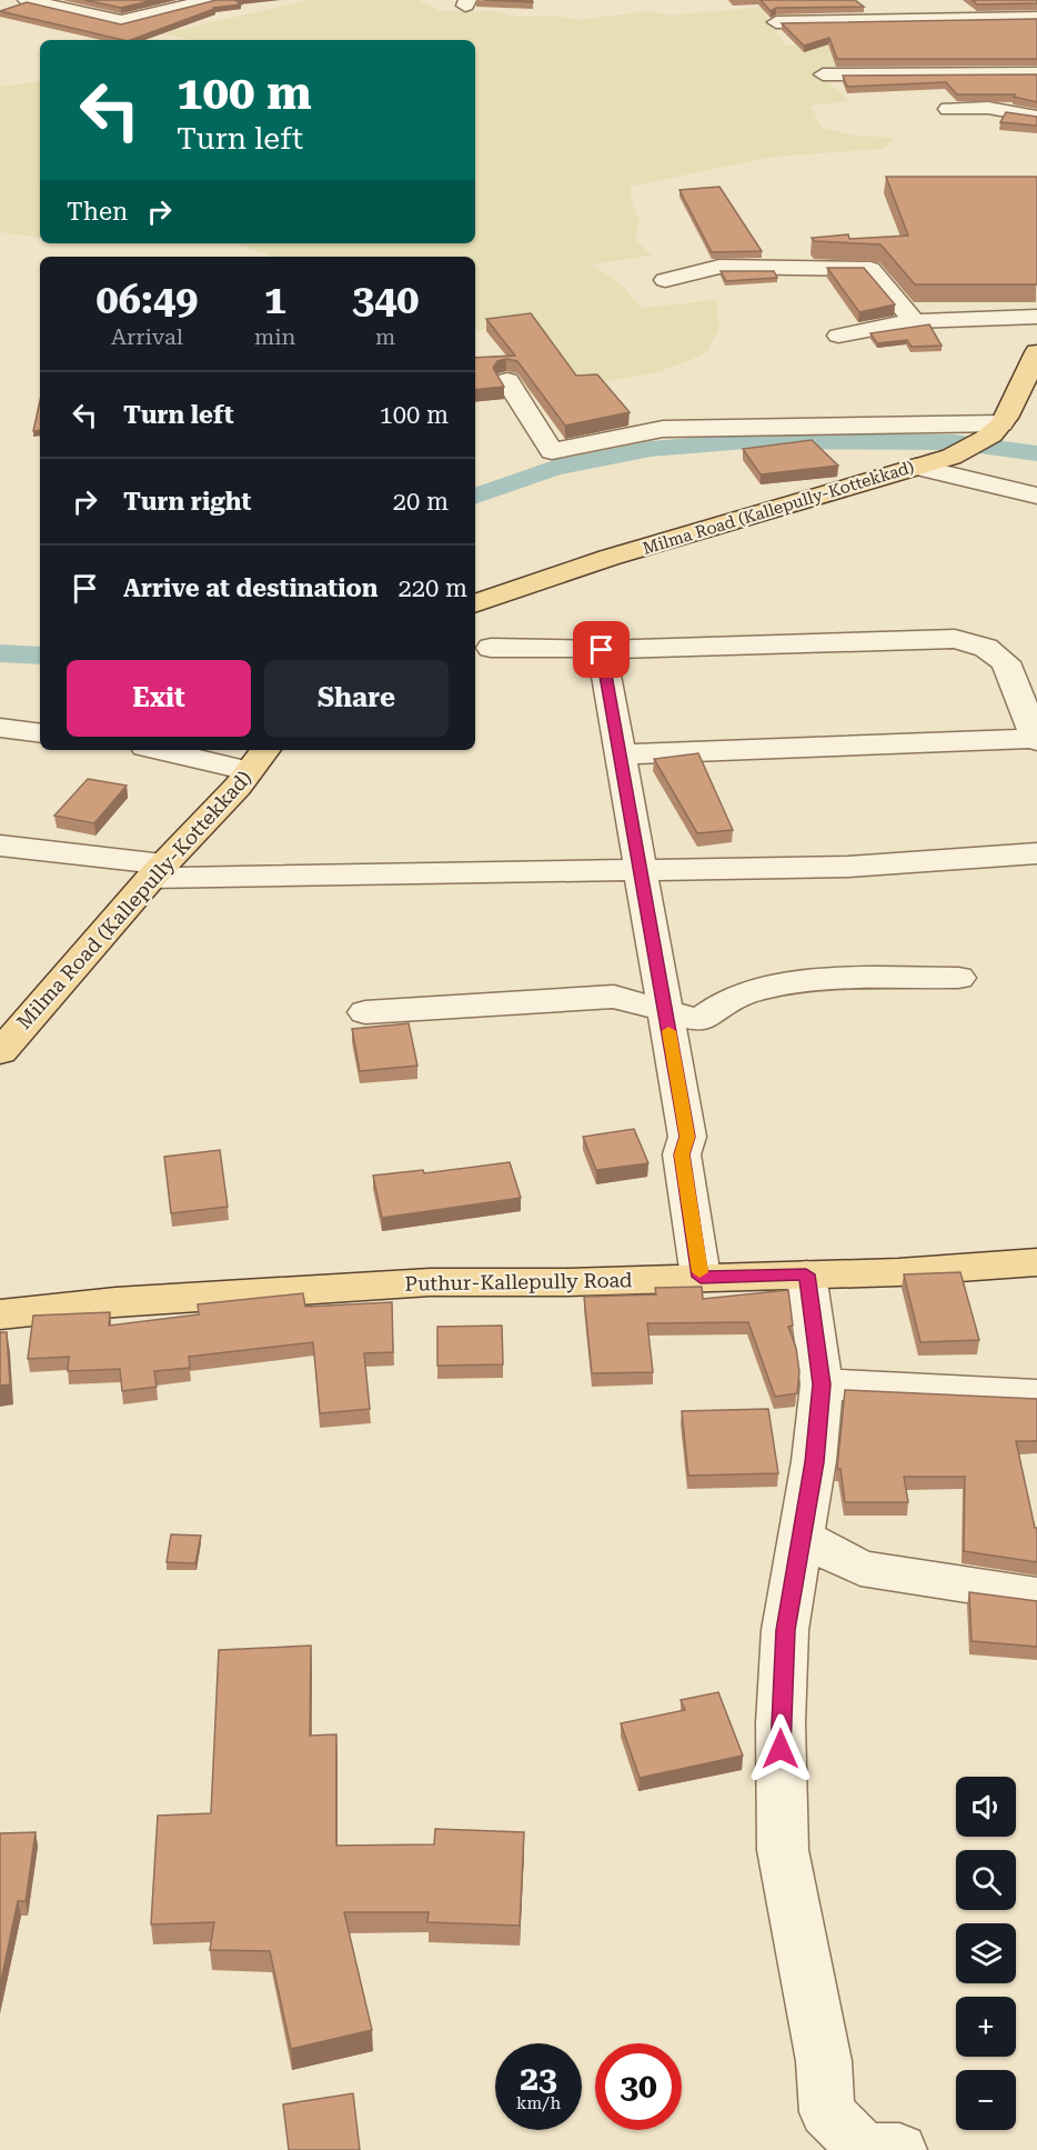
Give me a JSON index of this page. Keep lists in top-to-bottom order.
{
  "streets": {
    "main road": ["Milma Road (Kallepully-Kottekkad)", "Puthur-Kallepully Road"]
  },
  "page": {
    "turn": ["100 m", "Turn left"],
    "then": "Then",
    "eta": [
      "06:49",
      "Arrival",
      "1",
      "min",
      "340",
      "m"
    ],
    "list": [
      {
        "name": "Turn left",
        "value": "100 m"
      },
      {
        "name": "Turn right",
        "value": "20 m"
      },
      {
        "name": "Arrive at destination",
        "value": "220 m"
      }
    ],
    "buttons": ["Exit", "Share"],
    "map_buttons": ["+", "−"],
    "speed": "23 km/h",
    "limit": "30"
  }
}
